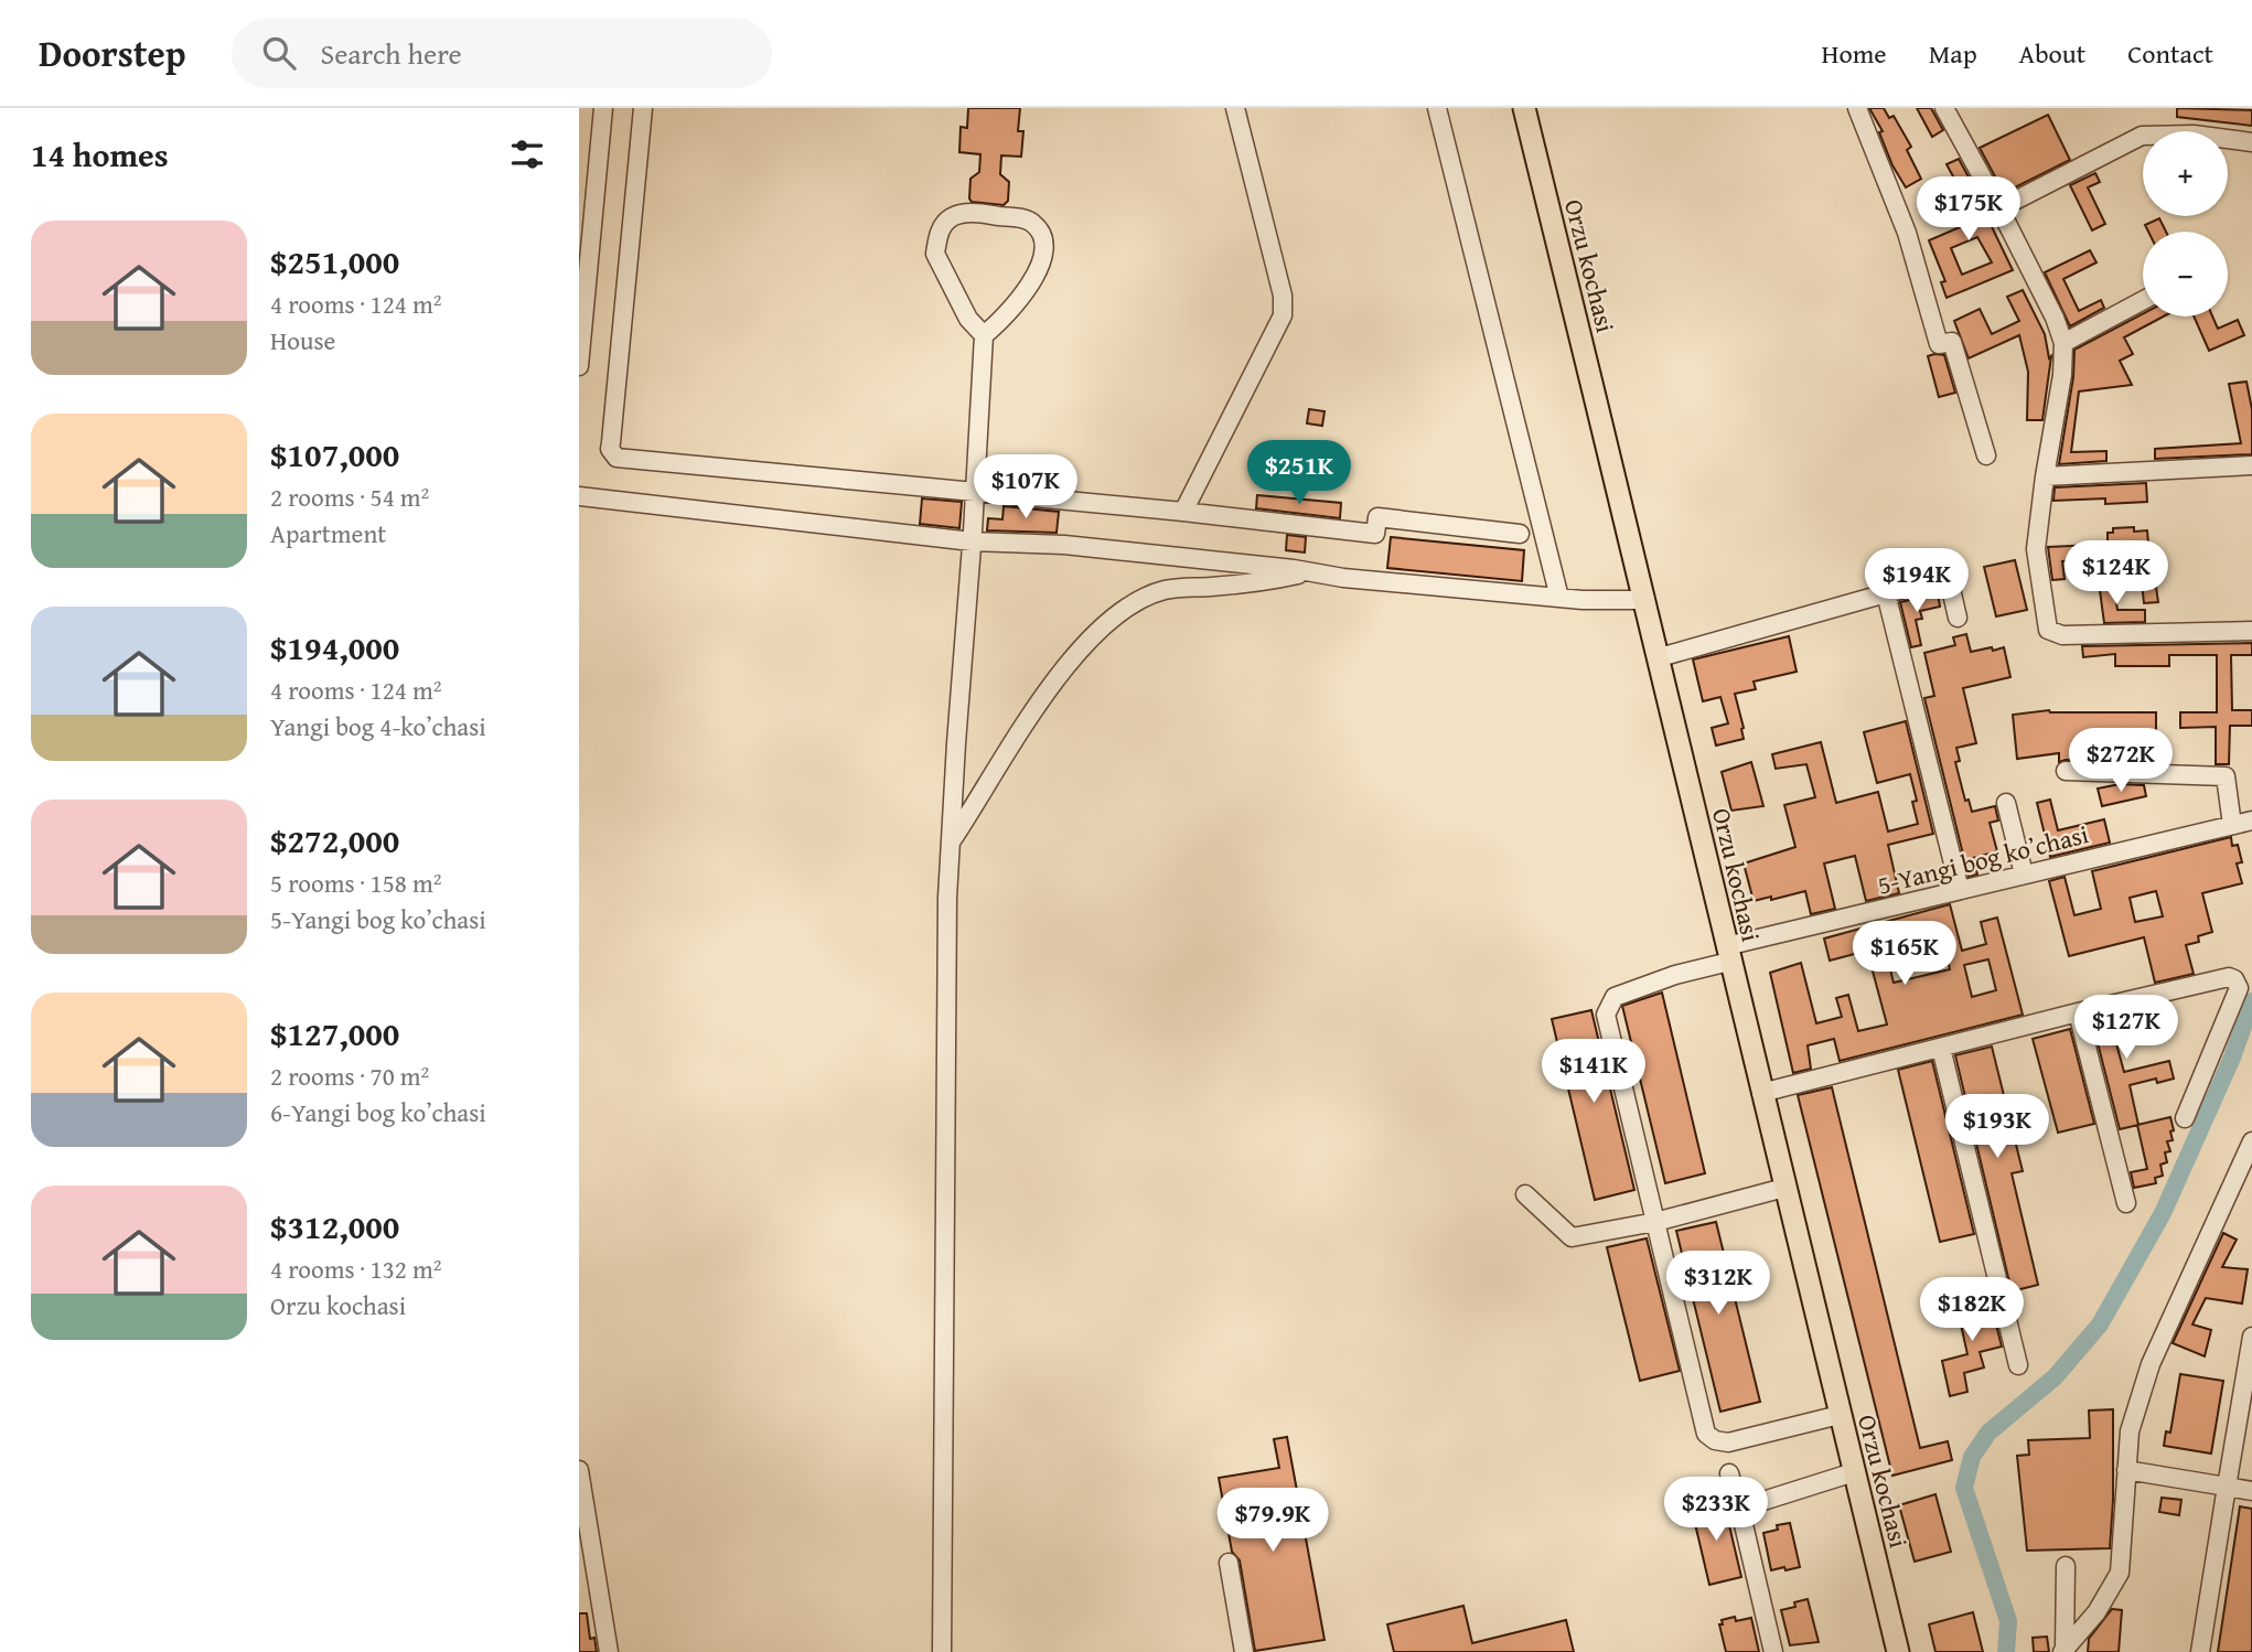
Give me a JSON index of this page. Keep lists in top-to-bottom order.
{
  "streets": {
    "main road": ["Orzu kochasi"],
    "street": ["5-Yangi bog koʼchasi"]
  },
  "crossings": [
    ["Orzu kochasi", "5-Yangi bog koʼchasi"]
  ],
  "page": {
    "header": "Doorstep",
    "search": "Search here",
    "nav": [
      "Home",
      "Map",
      "About",
      "Contact"
    ],
    "heading": "14 homes",
    "map_buttons": ["+", "−"],
    "price": [
      "$175K",
      "$251K",
      "$107K",
      "$124K",
      "$194K",
      "$272K",
      "$165K",
      "$127K",
      "$141K",
      "$193K",
      "$312K",
      "$182K",
      "$233K",
      "$79.9K"
    ],
    "list": [
      {
        "name": "$251,000",
        "note": "4 rooms · 124 m² · House"
      },
      {
        "name": "$107,000",
        "note": "2 rooms · 54 m² · Apartment"
      },
      {
        "name": "$194,000",
        "note": "4 rooms · 124 m² · Yangi bog 4-koʼchasi"
      },
      {
        "name": "$272,000",
        "note": "5 rooms · 158 m² · 5-Yangi bog koʼchasi"
      },
      {
        "name": "$127,000",
        "note": "2 rooms · 70 m² · 6-Yangi bog koʼchasi"
      },
      {
        "name": "$312,000",
        "note": "4 rooms · 132 m² · Orzu kochasi"
      }
    ]
  }
}
